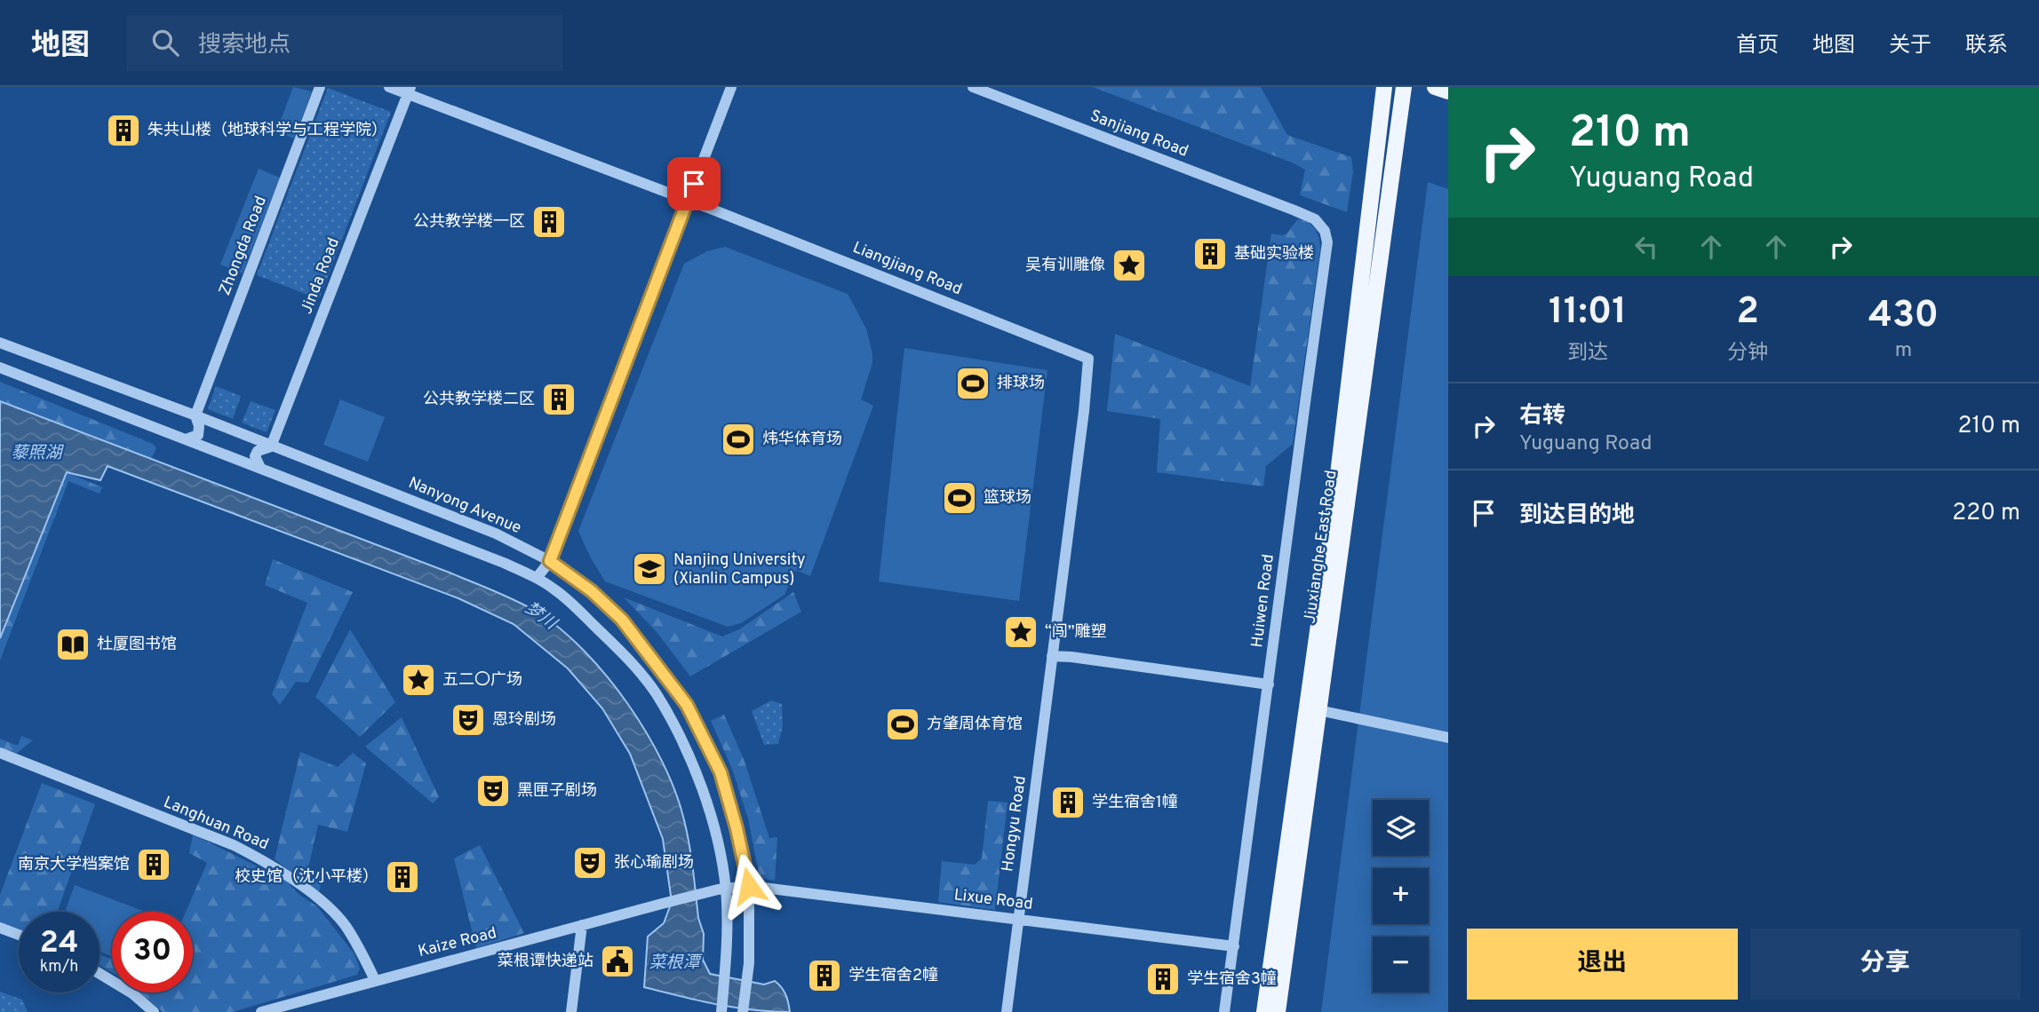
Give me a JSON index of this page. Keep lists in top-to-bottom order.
{
  "streets": {
    "main road": ["Jiuxianghe East Road"],
    "street": [
      "Sanjiang Road",
      "Zhongda Road",
      "Liangjiang Road",
      "Jinda Road",
      "Nanyong Avenue",
      "Huiwen Road",
      "Langhuan Road",
      "Hongyu Road",
      "Lixue Road",
      "Kaize Road"
    ]
  },
  "crossings": [
    ["Sanjiang Road", "Huiwen Road"],
    ["Zhongda Road", "Nanyong Avenue"],
    ["Liangjiang Road", "Hongyu Road"],
    ["Jinda Road", "Nanyong Avenue"],
    ["Nanyong Avenue", "Lixue Road"],
    ["Huiwen Road", "Lixue Road"],
    ["Langhuan Road", "Kaize Road"],
    ["Hongyu Road", "Lixue Road"],
    ["Lixue Road", "Kaize Road"]
  ],
  "water": ["藜照湖", "梦川", "菜根潭"],
  "places": {
    "building": [
      "朱共山楼（地球科学与工程学院）",
      "公共教学楼一区",
      "基础实验楼",
      "公共教学楼二区",
      "学生宿舍1幢",
      "南京大学档案馆",
      "校史馆（沈小平楼）",
      "学生宿舍2幢",
      "学生宿舍3幢"
    ],
    "place": ["吴有训雕像", "“闯”雕塑", "五二〇广场"],
    "sports": [
      "排球场",
      "炜华体育场",
      "篮球场",
      "方肇周体育馆"
    ],
    "school or university": ["Nanjing University (Xianlin Campus)"],
    "library": ["杜厦图书馆"],
    "theatre": ["恩玲剧场", "黑匣子剧场", "张心瑜剧场"],
    "public building": ["菜根谭快递站"]
  },
  "page": {
    "header": "地图",
    "search": "搜索地点",
    "nav": [
      "首页",
      "地图",
      "关于",
      "联系"
    ],
    "turn": ["210 m", "Yuguang Road"],
    "eta": [
      "11:01",
      "到达",
      "2",
      "分钟",
      "430",
      "m"
    ],
    "list": [
      {
        "name": "右转",
        "note": "Yuguang Road",
        "value": "210 m"
      },
      {
        "name": "到达目的地",
        "value": "220 m"
      }
    ],
    "map_buttons": ["+", "−"],
    "speed": "24 km/h",
    "limit": "30",
    "buttons": ["退出", "分享"]
  }
}
